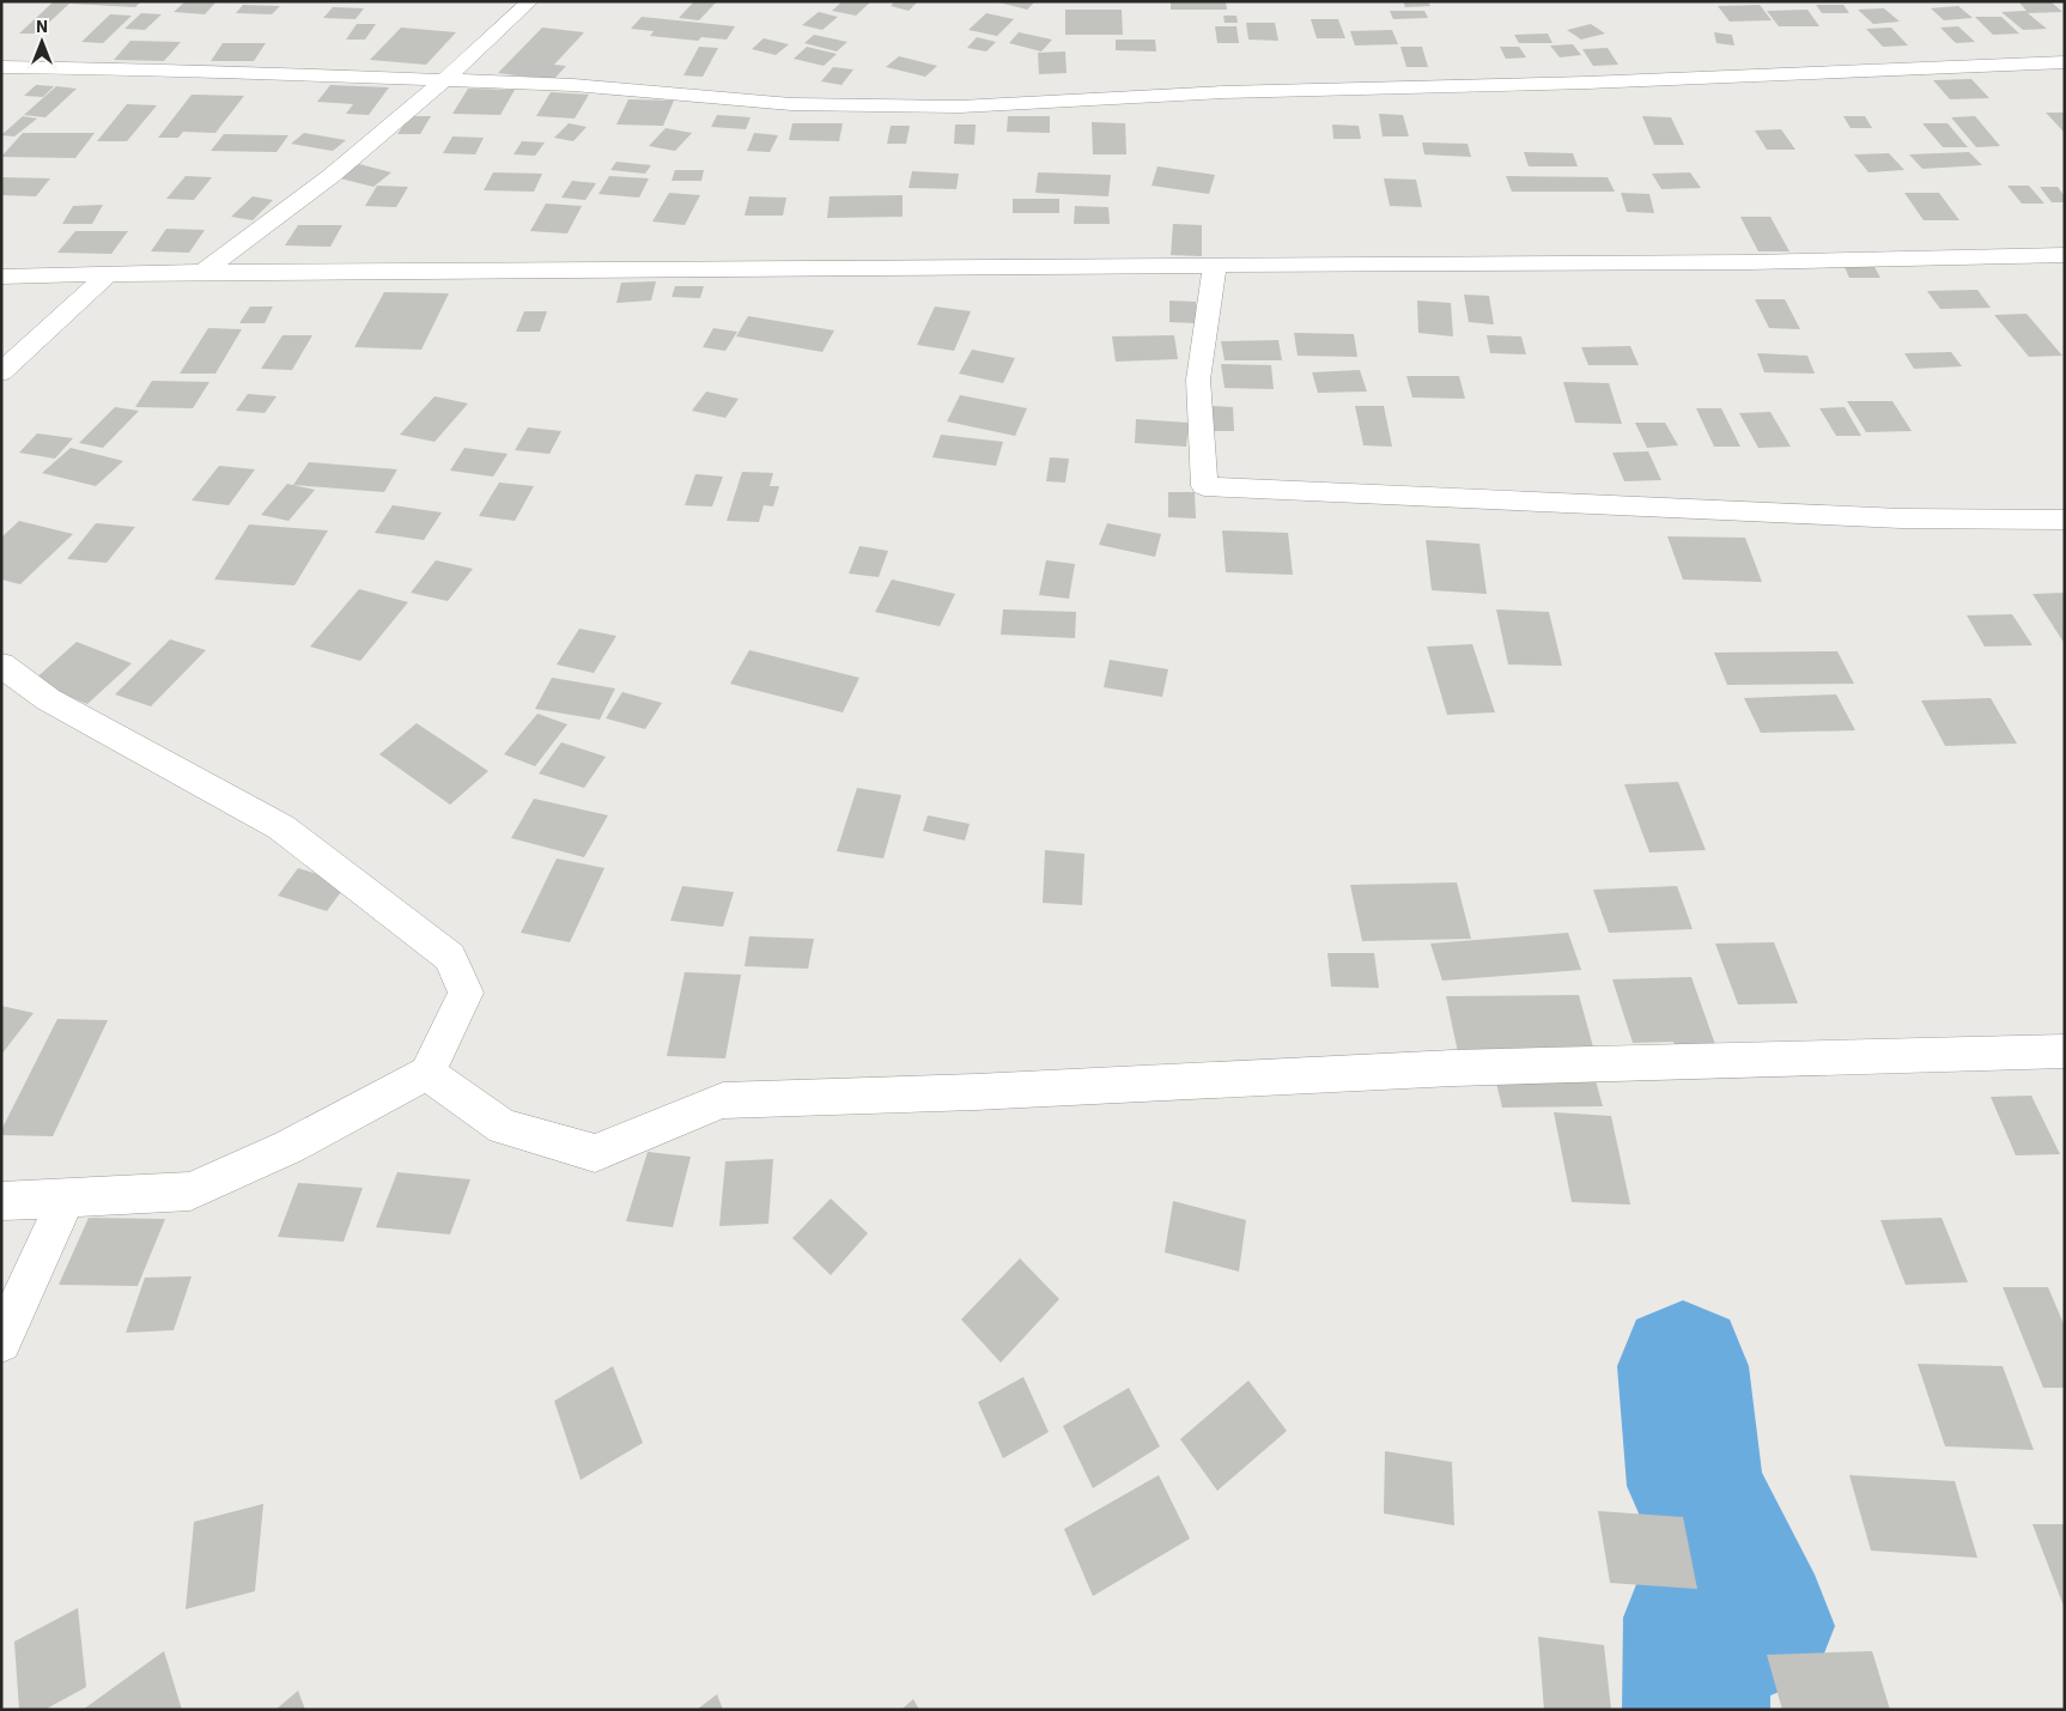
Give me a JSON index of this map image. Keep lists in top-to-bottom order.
{
  "north": "top"
}
